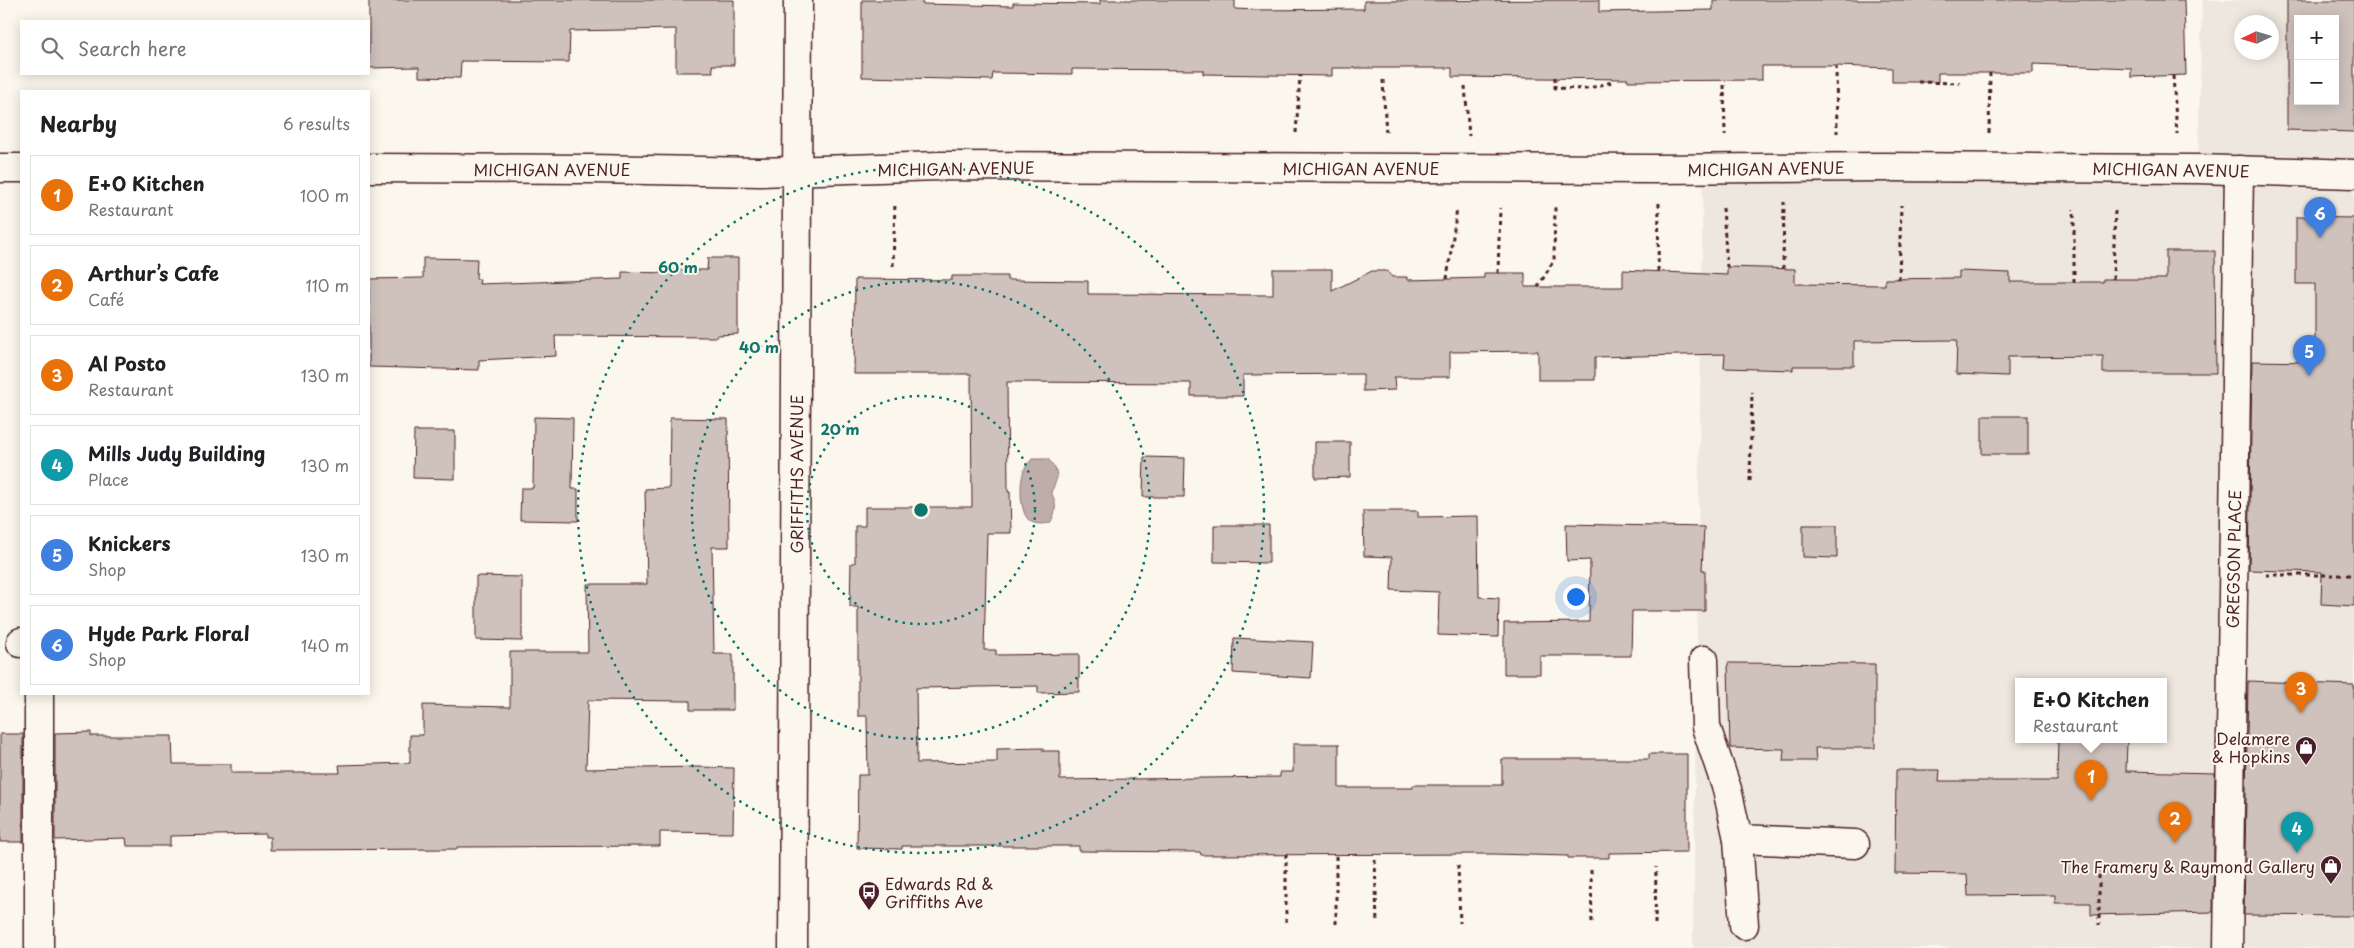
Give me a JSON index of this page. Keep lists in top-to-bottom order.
{
  "streets": {
    "street": ["MICHIGAN AVENUE", "GRIFFITHS AVENUE", "GREGSON PLACE"]
  },
  "crossings": [
    ["MICHIGAN AVENUE", "GRIFFITHS AVENUE"],
    ["MICHIGAN AVENUE", "GREGSON PLACE"]
  ],
  "places": {
    "shop": ["Delamere & Hopkins", "The Framery & Raymond Gallery"],
    "bus stop": ["Edwards Rd & Griffiths Ave"]
  },
  "north": "left",
  "page": {
    "map_buttons": ["+", "−"],
    "search": "Search here",
    "heading": ["Nearby", "6 results"],
    "list": [
      {
        "mark": "1",
        "name": "E+O Kitchen",
        "note": "Restaurant",
        "value": "100 m"
      },
      {
        "mark": "2",
        "name": "Arthur’s Cafe",
        "note": "Café",
        "value": "110 m"
      },
      {
        "mark": "3",
        "name": "Al Posto",
        "note": "Restaurant",
        "value": "130 m"
      },
      {
        "mark": "4",
        "name": "Mills Judy Building",
        "note": "Place",
        "value": "130 m"
      },
      {
        "mark": "5",
        "name": "Knickers",
        "note": "Shop",
        "value": "130 m"
      },
      {
        "mark": "6",
        "name": "Hyde Park Floral",
        "note": "Shop",
        "value": "140 m"
      }
    ],
    "pins": [
      "6",
      "5",
      "3",
      "1",
      "2",
      "4"
    ],
    "popup": ["E+O Kitchen", "Restaurant"]
  },
  "rings": ["60 m", "40 m", "20 m"]
}
